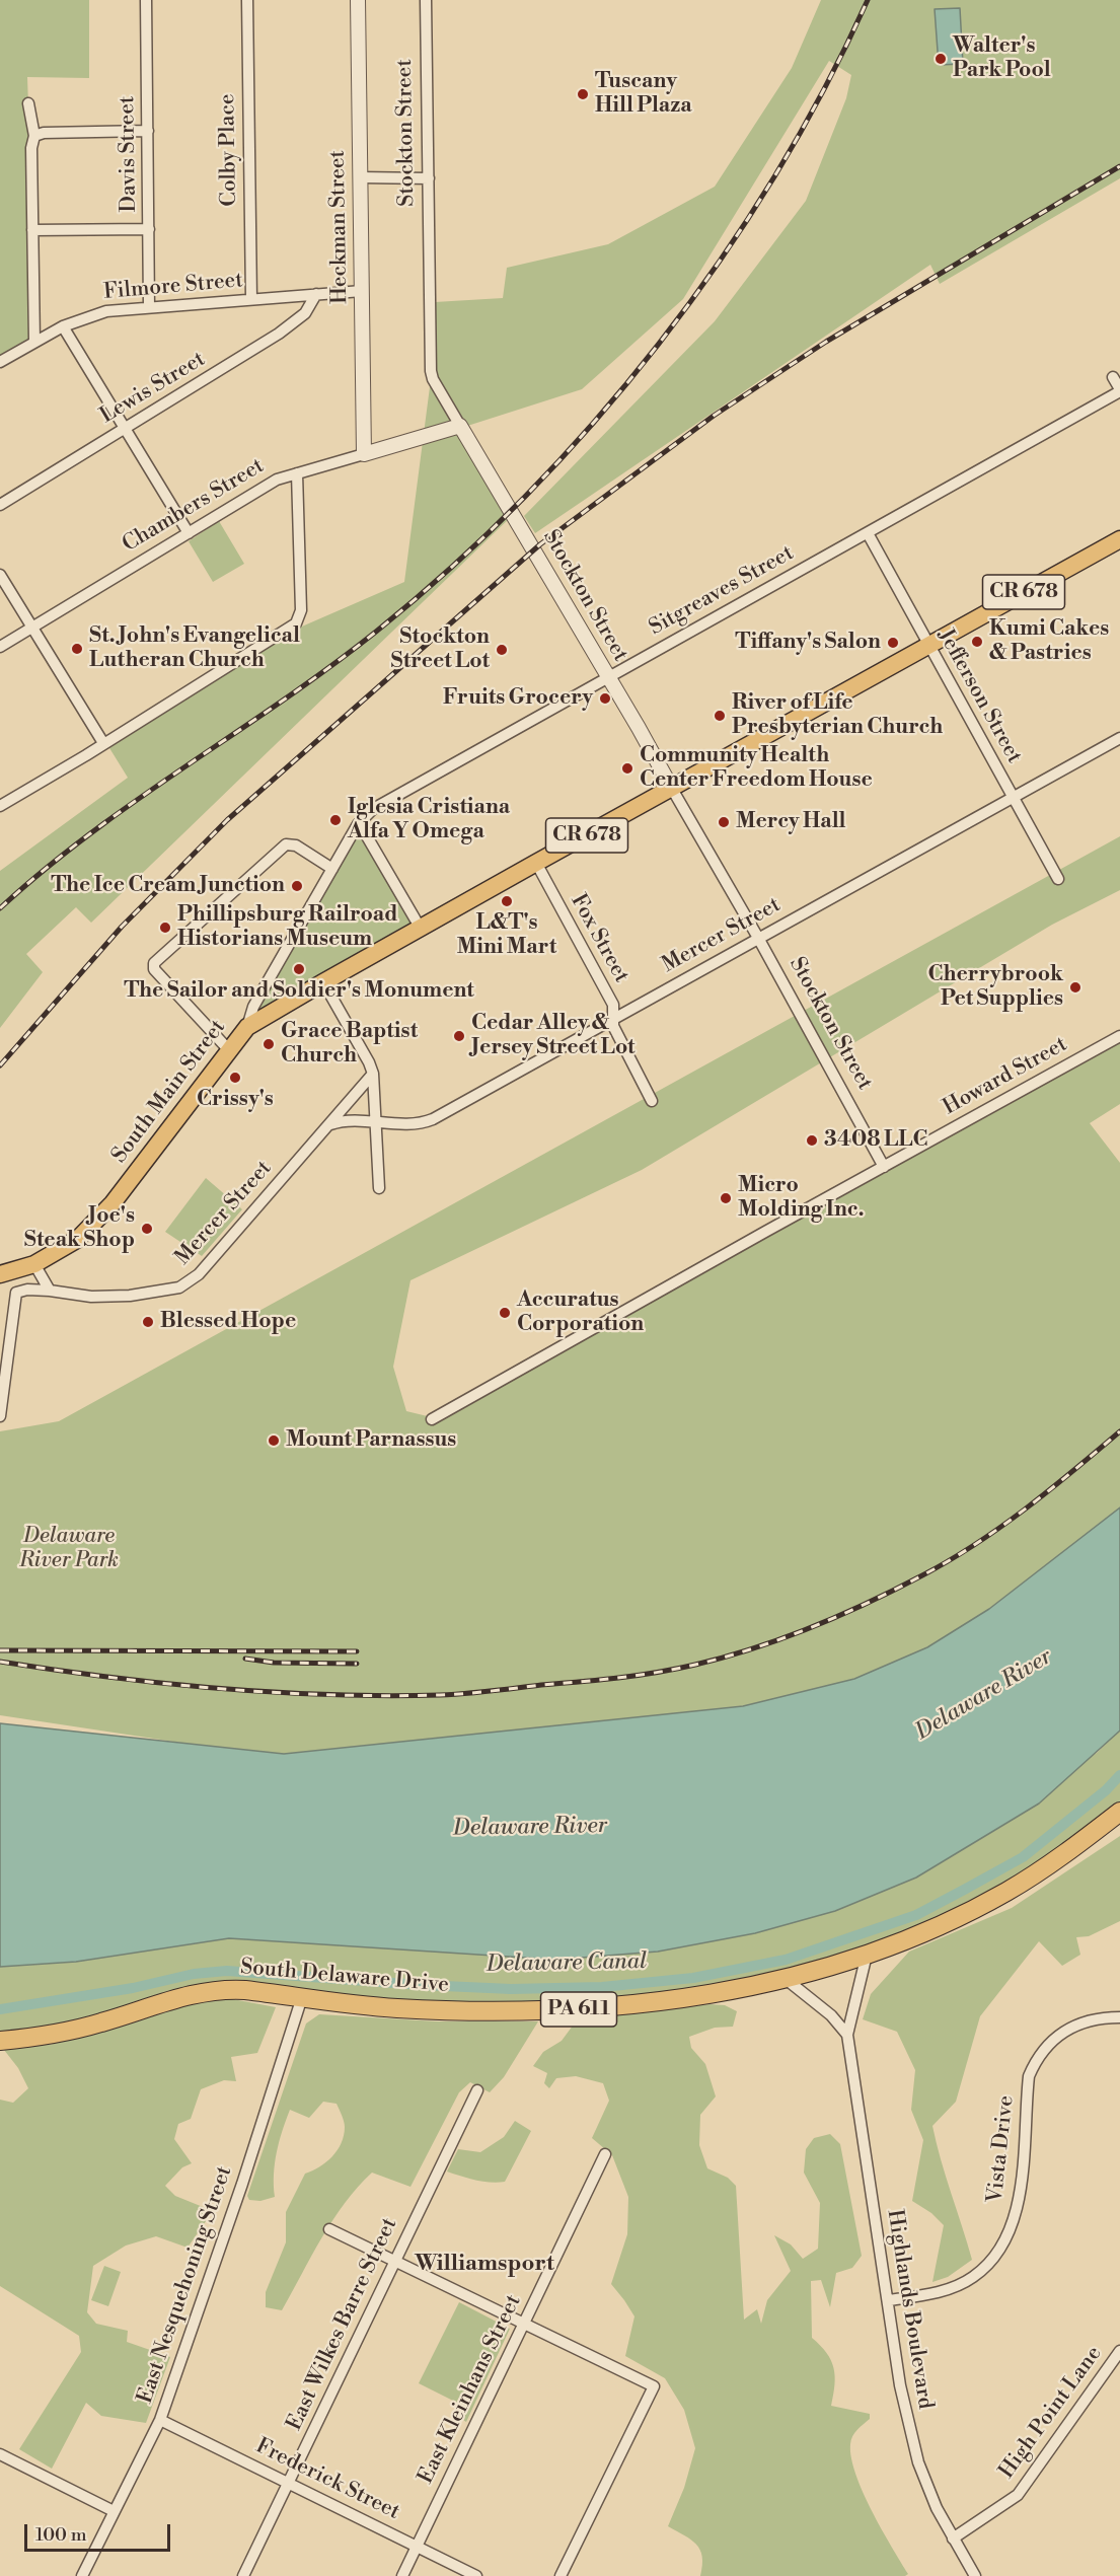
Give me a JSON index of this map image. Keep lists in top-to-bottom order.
{
  "streets": {
    "highway": ["South Delaware Drive", "PA 611"],
    "main road": ["CR 678", "South Main Street"],
    "street": [
      "Stockton Street",
      "Colby Place",
      "Davis Street",
      "Heckman Street",
      "Filmore Street",
      "Lewis Street",
      "Chambers Street",
      "Sitgreaves Street",
      "Jefferson Street",
      "Mercer Street",
      "Fox Street",
      "Howard Street",
      "Vista Drive",
      "East Nesquehoning Street",
      "Highlands Boulevard",
      "East Wilkes Barre Street",
      "East Kleinhans Street",
      "High Point Lane",
      "Frederick Street"
    ]
  },
  "crossings": [
    ["Stockton Street", "Chambers Street"],
    ["Stockton Street", "Sitgreaves Street"],
    ["Stockton Street", "Mercer Street"],
    ["Stockton Street", "Howard Street"],
    ["Stockton Street", "South Main Street"],
    ["Colby Place", "Filmore Street"],
    ["Davis Street", "Filmore Street"],
    ["Heckman Street", "Filmore Street"],
    ["Heckman Street", "Chambers Street"],
    ["Filmore Street", "Lewis Street"],
    ["Sitgreaves Street", "Jefferson Street"],
    ["Sitgreaves Street", "South Main Street"],
    ["Jefferson Street", "Mercer Street"],
    ["Jefferson Street", "South Main Street"],
    ["Mercer Street", "Fox Street"],
    ["Fox Street", "South Main Street"],
    ["South Delaware Drive", "East Nesquehoning Street"],
    ["South Delaware Drive", "Highlands Boulevard"],
    ["Vista Drive", "Highlands Boulevard"],
    ["East Nesquehoning Street", "Frederick Street"],
    ["Highlands Boulevard", "High Point Lane"],
    ["East Wilkes Barre Street", "Frederick Street"],
    ["East Kleinhans Street", "Frederick Street"]
  ],
  "districts": ["Williamsport"],
  "water": ["Delaware River", "Delaware Canal"],
  "parks": ["Delaware River Park"],
  "places": [
    "Walter's Park Pool",
    "Tuscany Hill Plaza",
    "Kumi Cakes & Pastries",
    "Tiffany's Salon",
    "St. John's Evangelical Lutheran Church",
    "Stockton Street Lot",
    "Fruits Grocery",
    "River of Life Presbyterian Church",
    "Community Health Center Freedom House",
    "Iglesia Cristiana Alfa Y Omega",
    "Mercy Hall",
    "The Ice Cream Junction",
    "L&T's Mini Mart",
    "Phillipsburg Railroad Historians Museum",
    "The Sailor and Soldier's Monument",
    "Cherrybrook Pet Supplies",
    "Cedar Alley & Jersey Street Lot",
    "Grace Baptist Church",
    "Crissy's",
    "3408 LLC",
    "Micro Molding Inc.",
    "Joe's Steak Shop",
    "Accuratus Corporation",
    "Blessed Hope",
    "Mount Parnassus"
  ],
  "scale_bar": "100 m"
}
